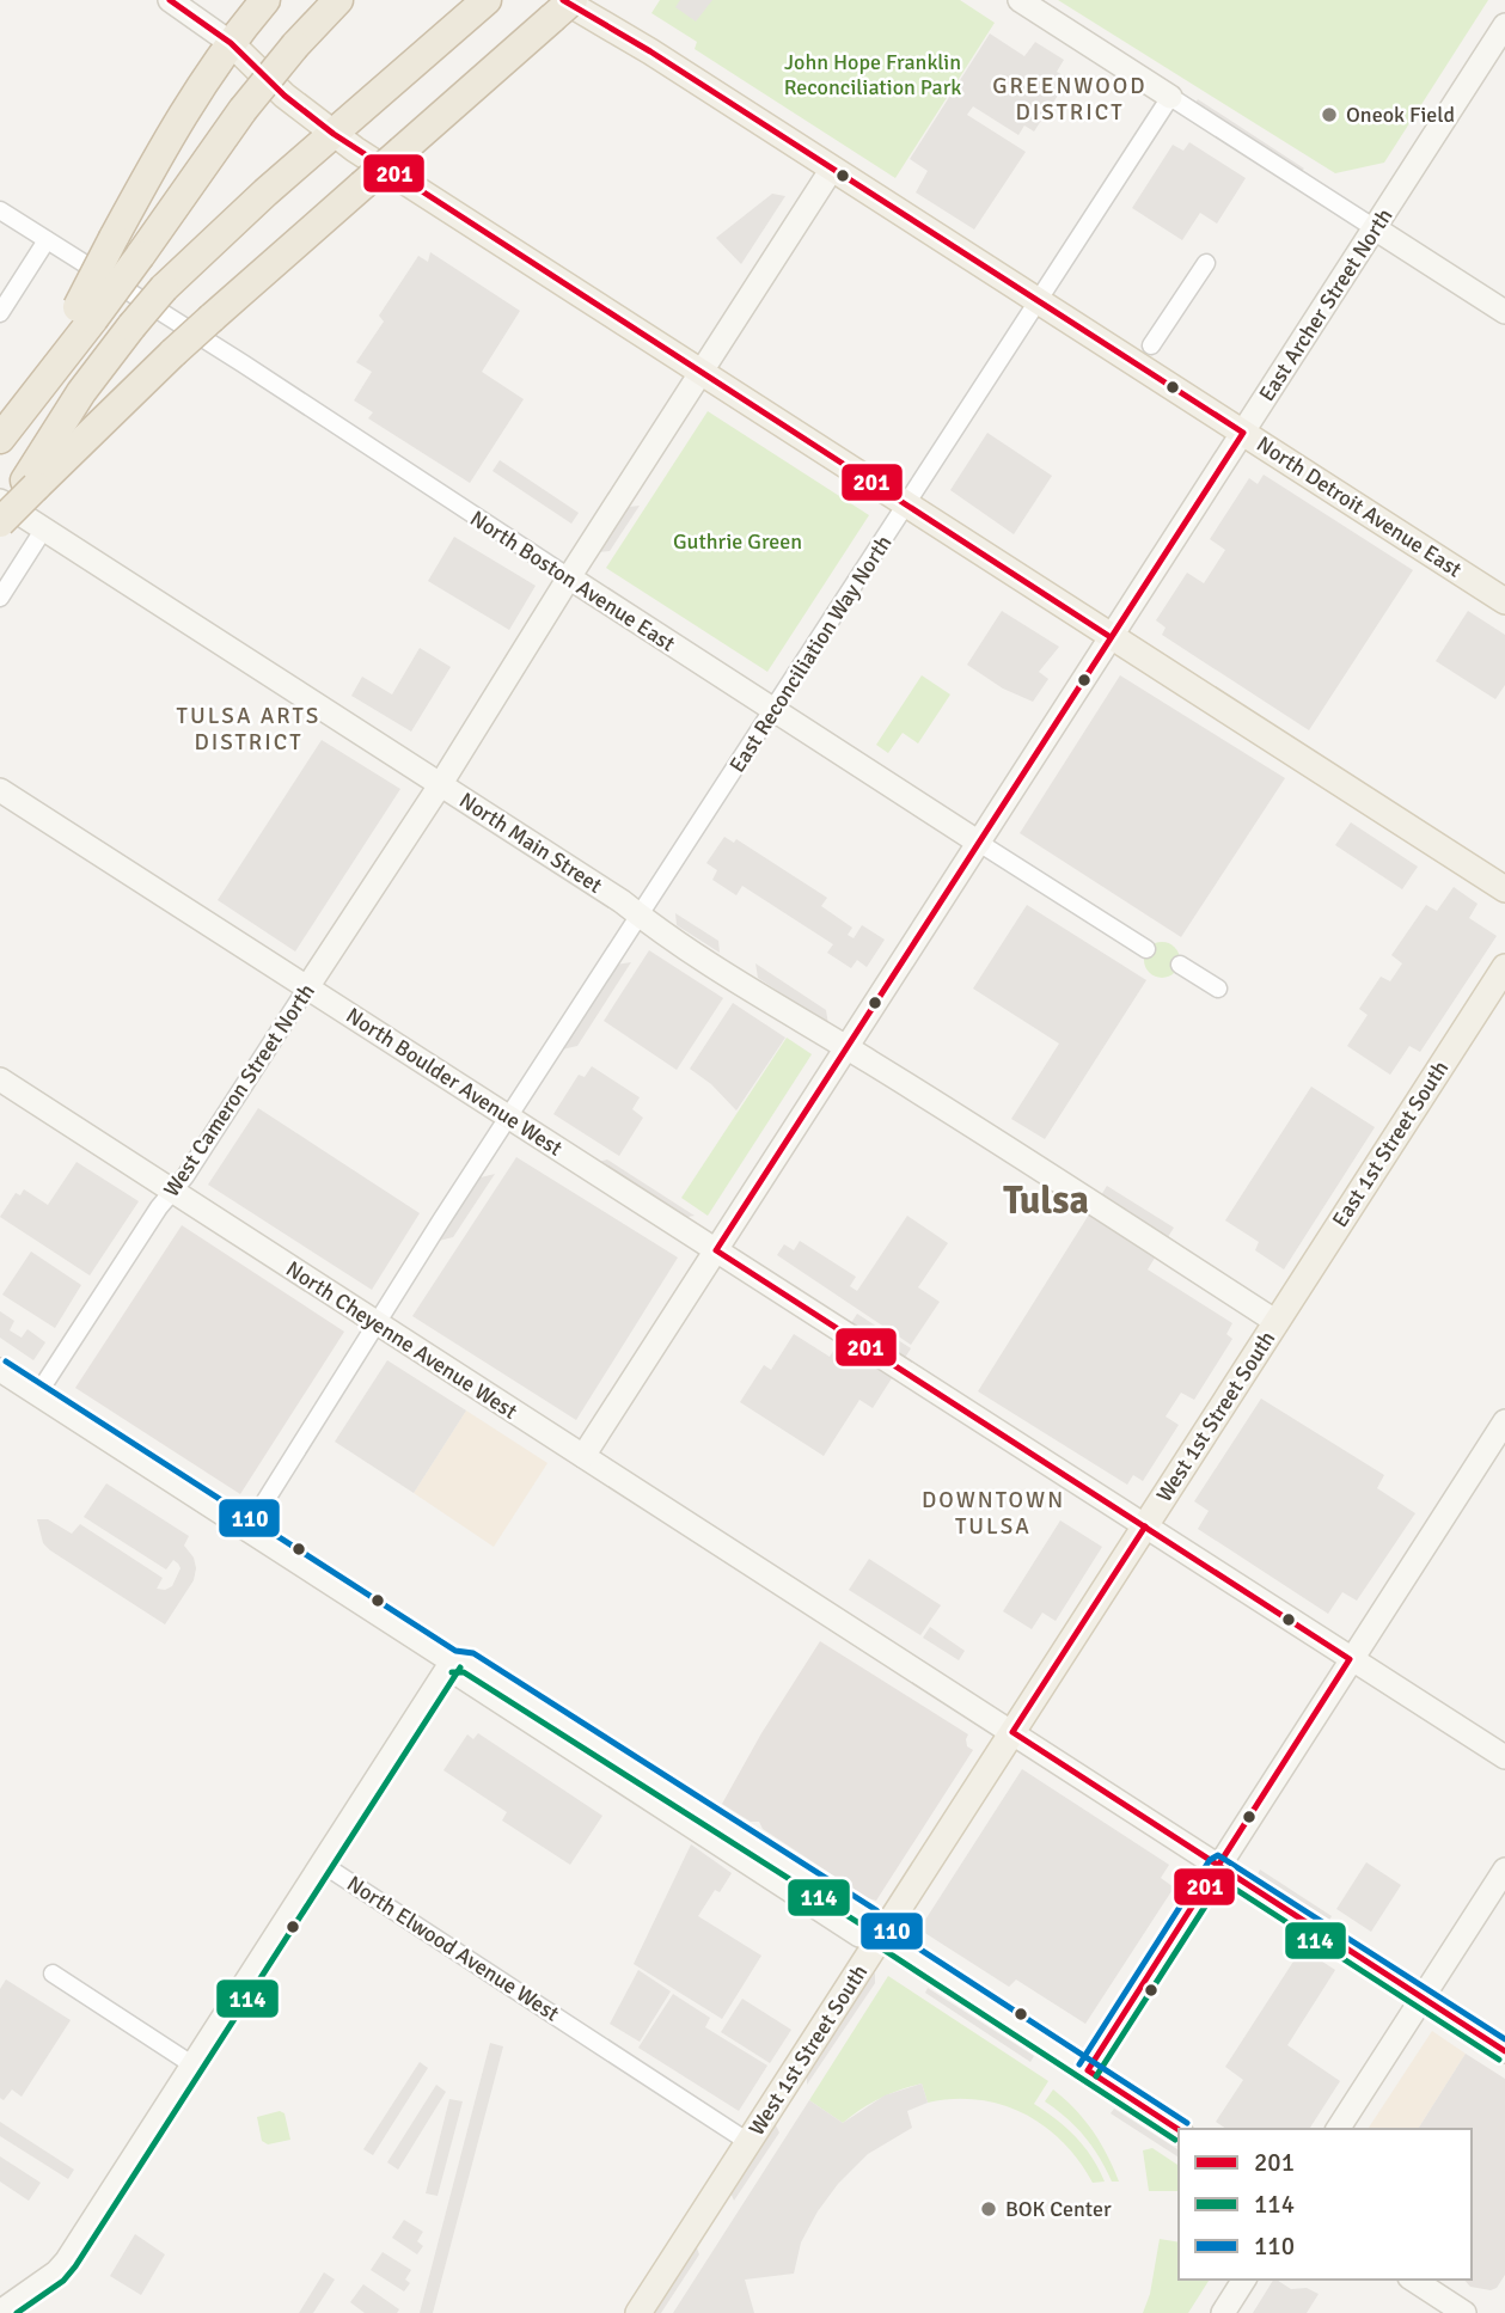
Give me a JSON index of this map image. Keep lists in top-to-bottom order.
{
  "streets": {
    "main road": ["North Detroit Avenue East", "East 1st Street South", "West 1st Street South"],
    "street": [
      "East Archer Street North",
      "North Boston Avenue East",
      "East Reconciliation Way North",
      "North Main Street",
      "North Boulder Avenue West",
      "West Cameron Street North",
      "North Cheyenne Avenue West",
      "North Elwood Avenue West"
    ]
  },
  "crossings": [
    ["East Archer Street North", "North Detroit Avenue East"],
    ["East Archer Street North", "North Boston Avenue East"],
    ["East Archer Street North", "North Main Street"],
    ["East Archer Street North", "North Boulder Avenue West"],
    ["East Archer Street North", "North Cheyenne Avenue West"],
    ["North Detroit Avenue East", "East Reconciliation Way North"],
    ["North Detroit Avenue East", "West Cameron Street North"],
    ["North Boston Avenue East", "East Reconciliation Way North"],
    ["North Boston Avenue East", "West Cameron Street North"],
    ["East Reconciliation Way North", "North Main Street"],
    ["East Reconciliation Way North", "North Boulder Avenue West"],
    ["East Reconciliation Way North", "North Cheyenne Avenue West"],
    ["North Main Street", "West Cameron Street North"],
    ["North Main Street", "East 1st Street South"],
    ["North Main Street", "West 1st Street South"],
    ["North Boulder Avenue West", "West Cameron Street North"],
    ["North Boulder Avenue West", "West 1st Street South"],
    ["West Cameron Street North", "North Cheyenne Avenue West"],
    ["East 1st Street South", "West 1st Street South"],
    ["North Cheyenne Avenue West", "West 1st Street South"],
    ["West 1st Street South", "North Elwood Avenue West"]
  ],
  "districts": [
    "GREENWOOD DISTRICT",
    "TULSA ARTS DISTRICT",
    "Tulsa",
    "DOWNTOWN TULSA"
  ],
  "parks": ["John Hope Franklin Reconciliation Park", "Guthrie Green"],
  "places": ["Oneok Field", "BOK Center"],
  "lines": ["transit line 201", "transit line 110", "transit line 114"],
  "legend": ["201", "114", "110"]
}
